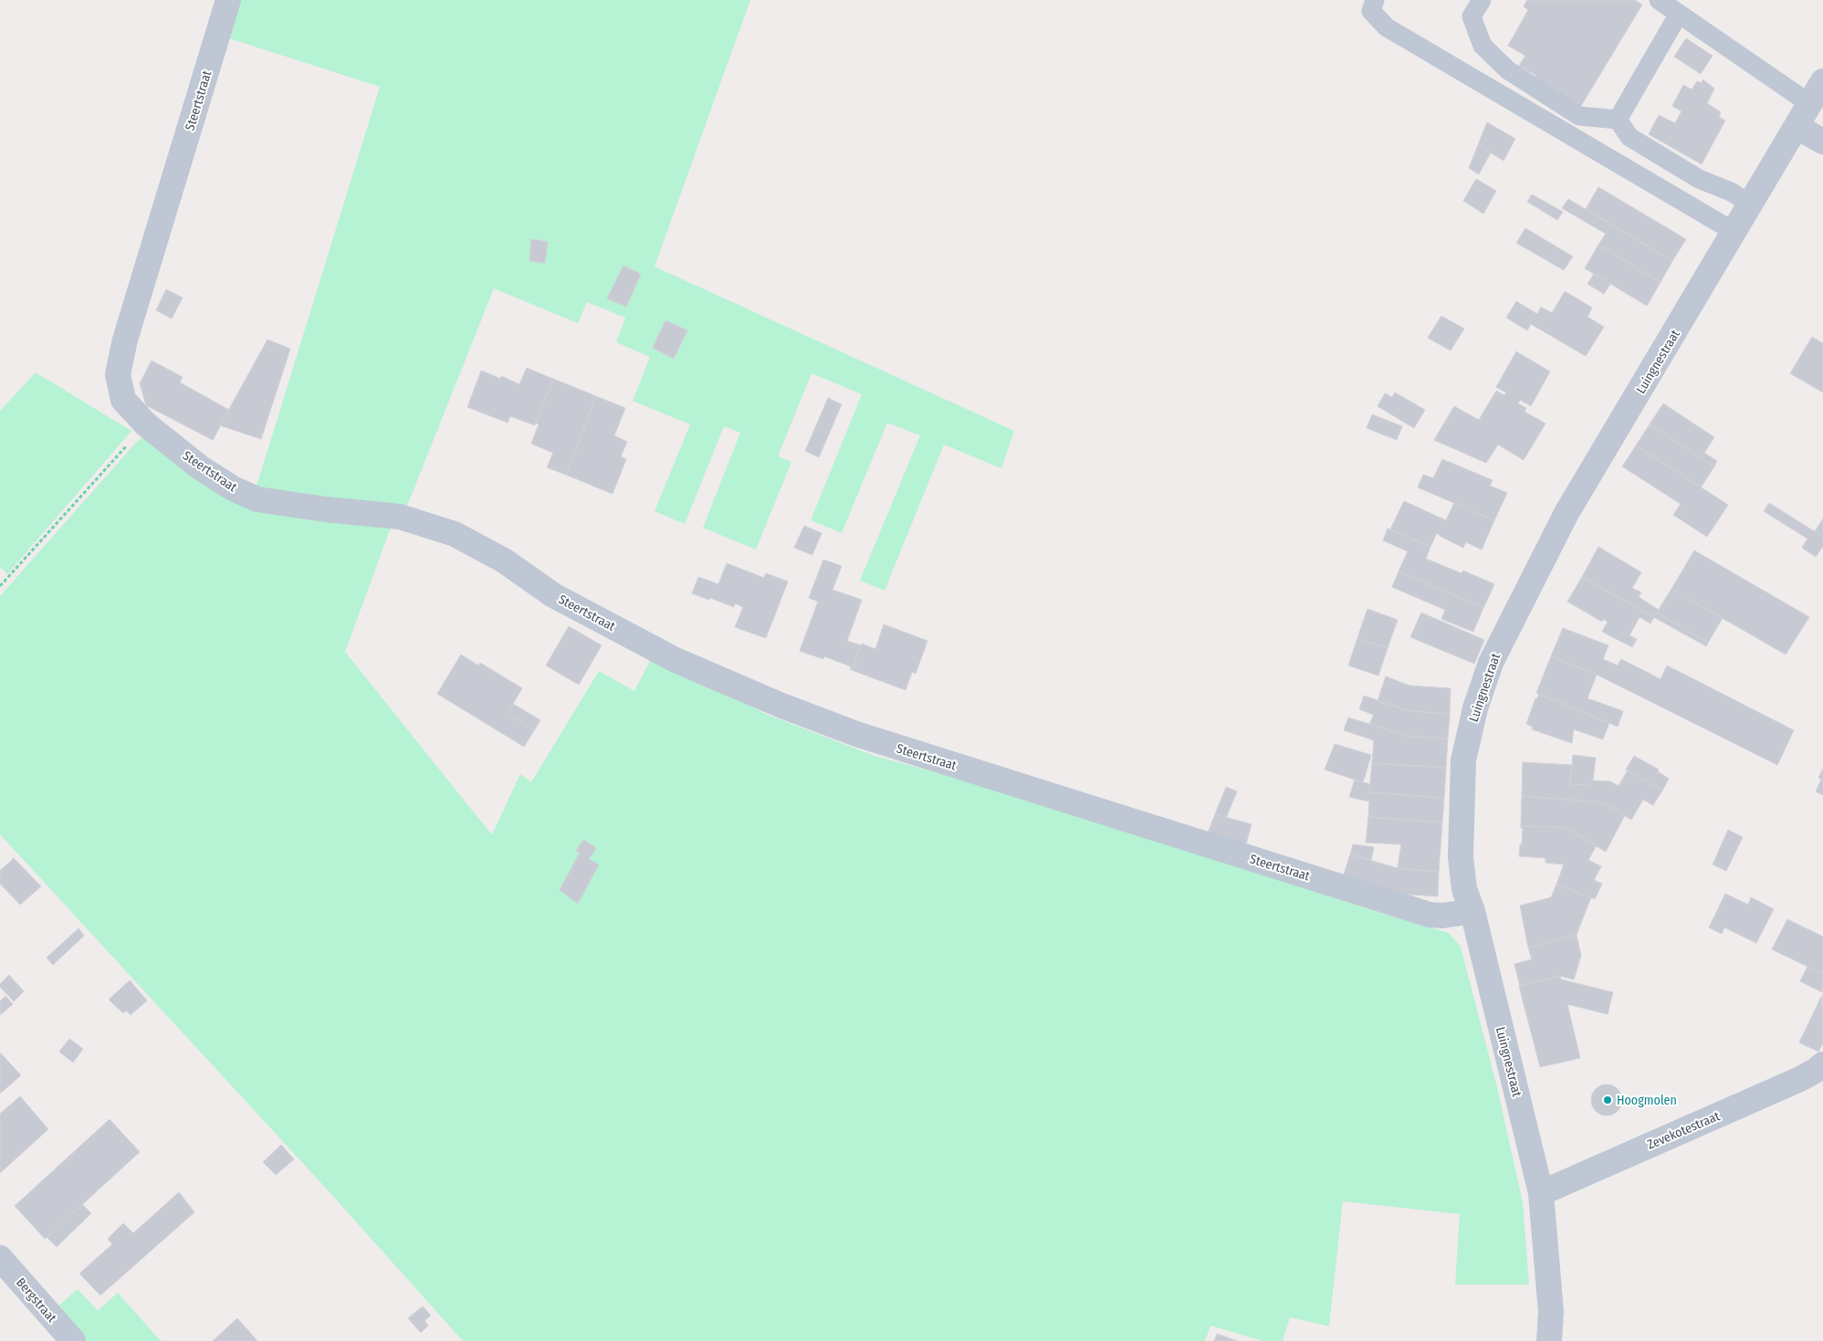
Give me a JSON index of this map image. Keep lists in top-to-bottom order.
{
  "streets": {
    "street": [
      "Steertstraat",
      "Luingnestraat",
      "Zevekotestraat",
      "Bergstraat"
    ]
  },
  "crossings": [
    ["Steertstraat", "Luingnestraat"],
    ["Luingnestraat", "Zevekotestraat"]
  ],
  "places": ["Hoogmolen"]
}
